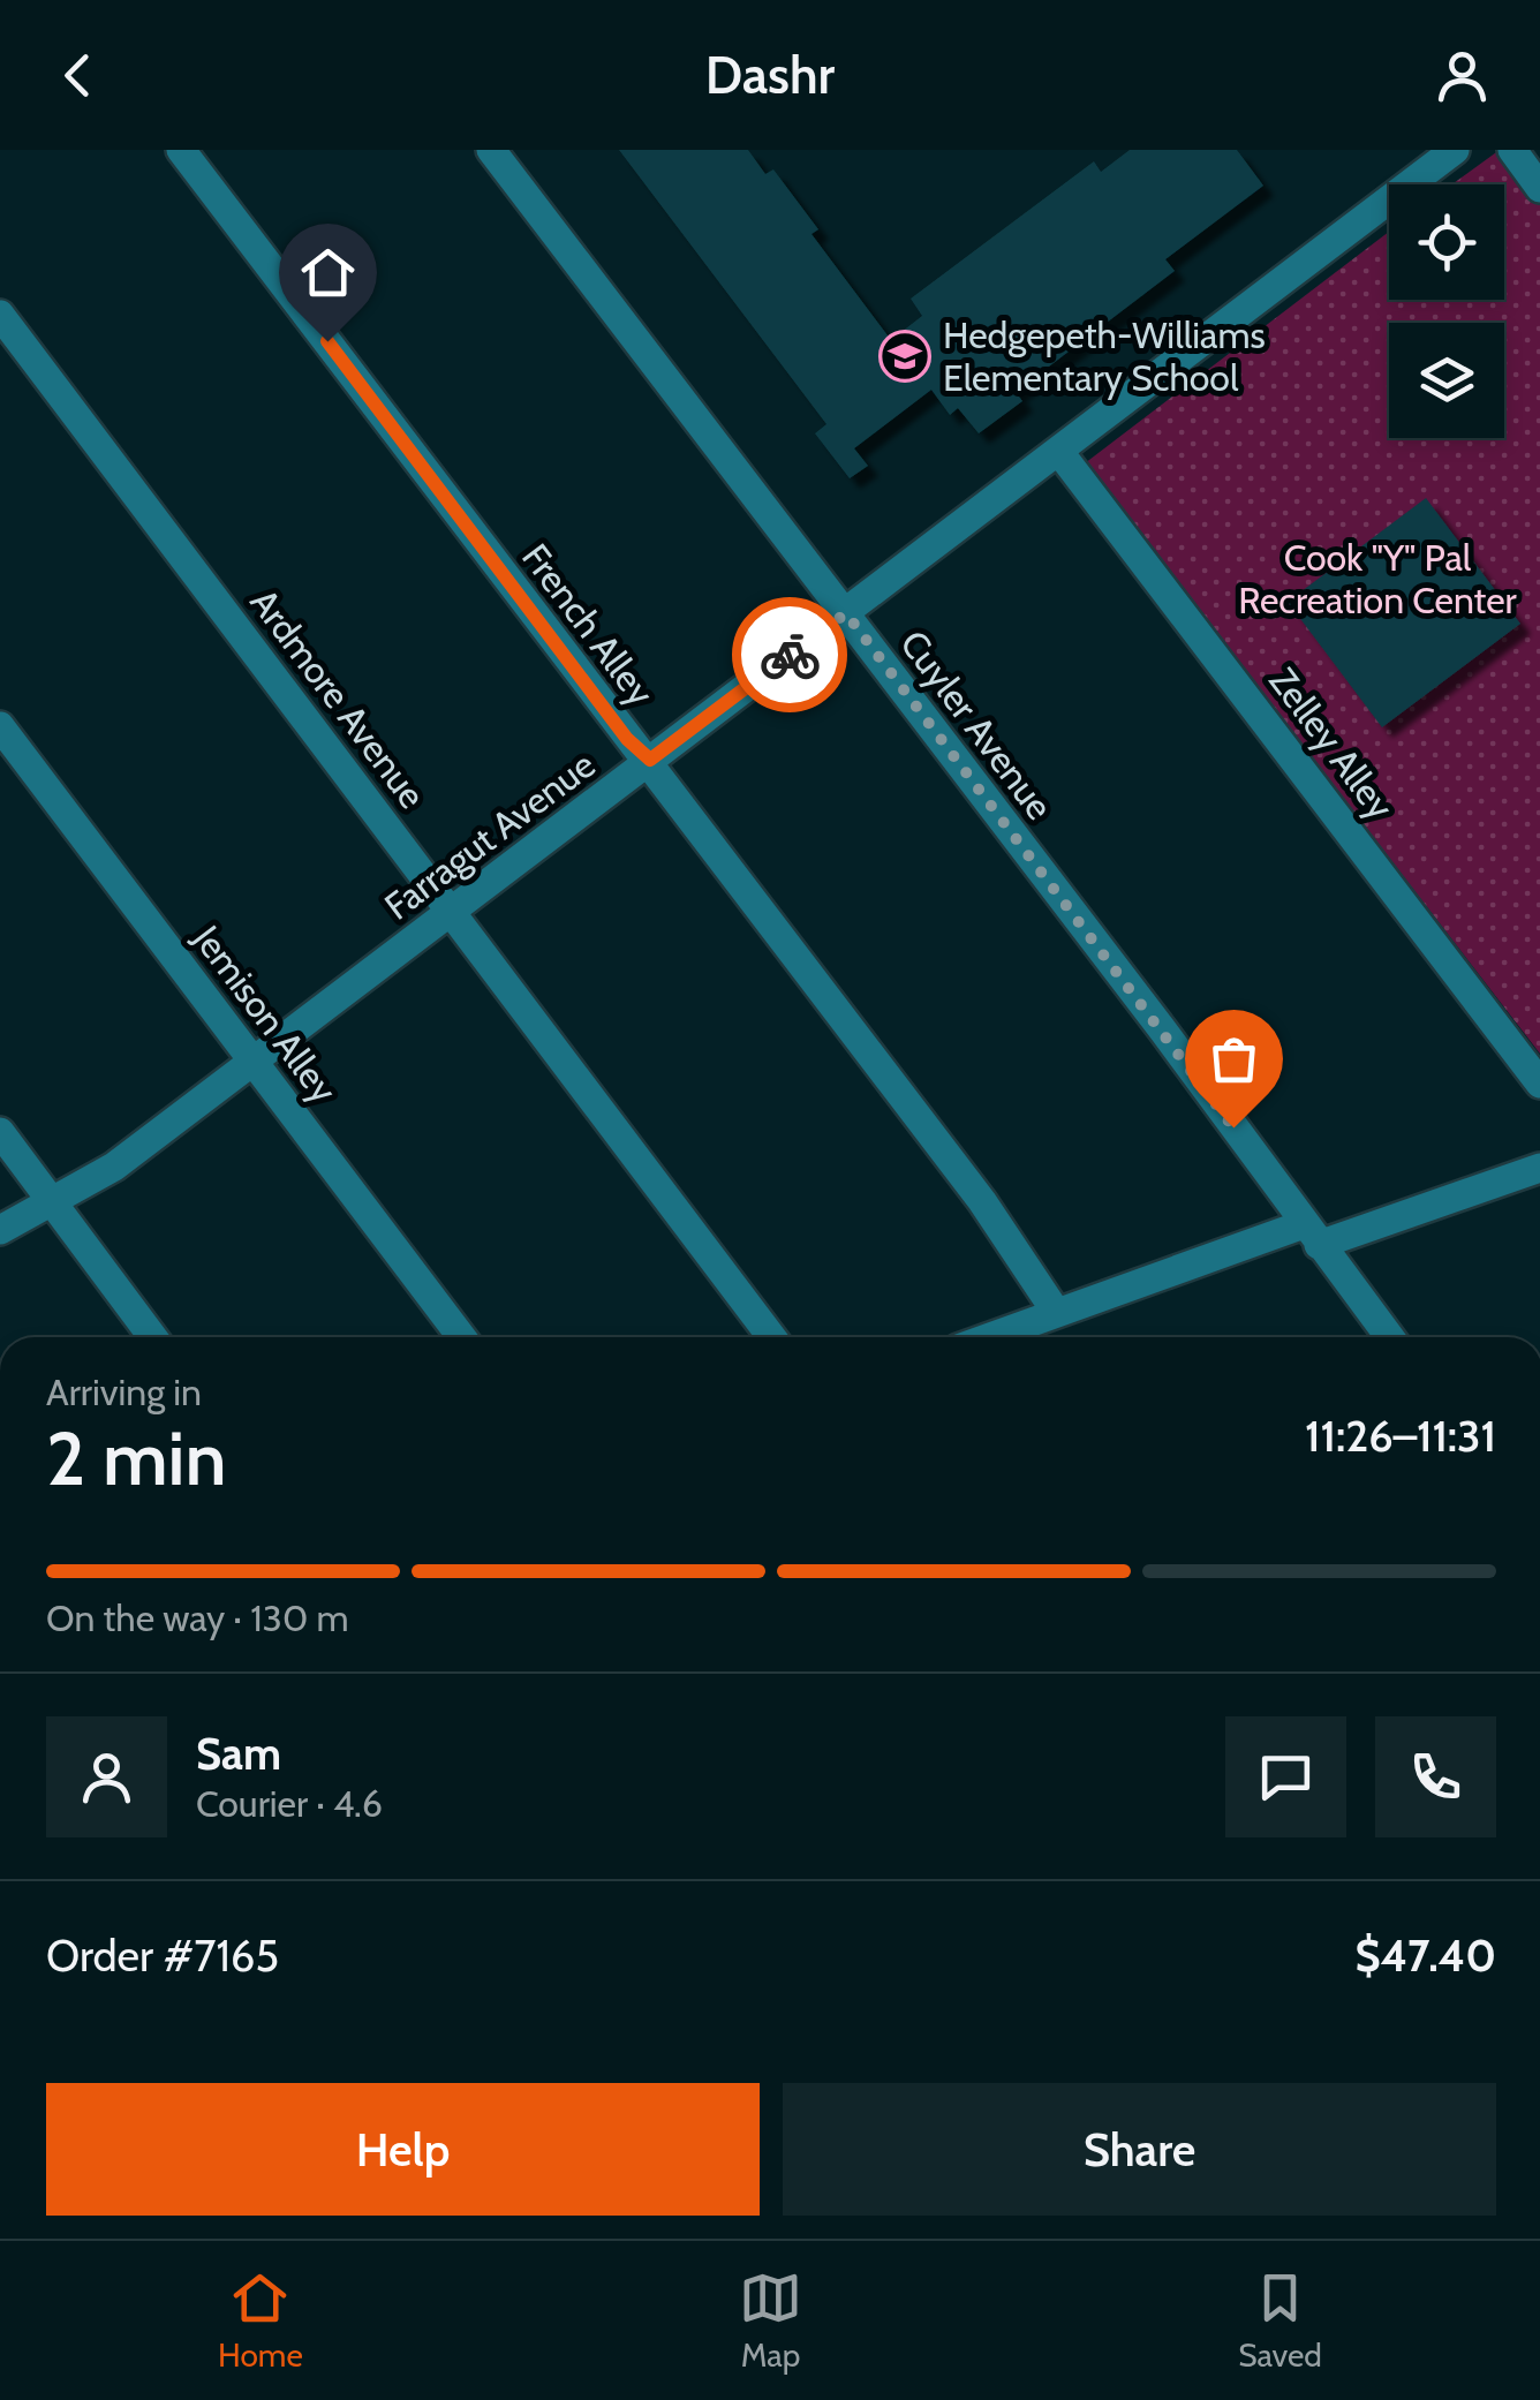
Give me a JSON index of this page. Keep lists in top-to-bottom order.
{
  "streets": {
    "street": [
      "French Alley",
      "Ardmore Avenue",
      "Cuyler Avenue",
      "Zelley Alley",
      "Farragut Avenue",
      "Jemison Alley"
    ]
  },
  "crossings": [
    ["French Alley", "Farragut Avenue"],
    ["Ardmore Avenue", "Farragut Avenue"],
    ["Cuyler Avenue", "Farragut Avenue"],
    ["Zelley Alley", "Farragut Avenue"],
    ["Farragut Avenue", "Jemison Alley"]
  ],
  "parks": ["Cook \"Y\" Pal Recreation Center"],
  "places": {
    "school or university": ["Hedgepeth-Williams Elementary School"]
  },
  "page": {
    "header": "Dashr",
    "heading": ["2 min", "Arriving in", "11:26–11:31"],
    "panel": [
      "Sam",
      "Courier · 4.6",
      "Order #7165",
      "$47.40"
    ],
    "bar": "On the way · 130 m",
    "buttons": ["Help", "Share"],
    "tabs": ["Home", "Map", "Saved"]
  }
}
